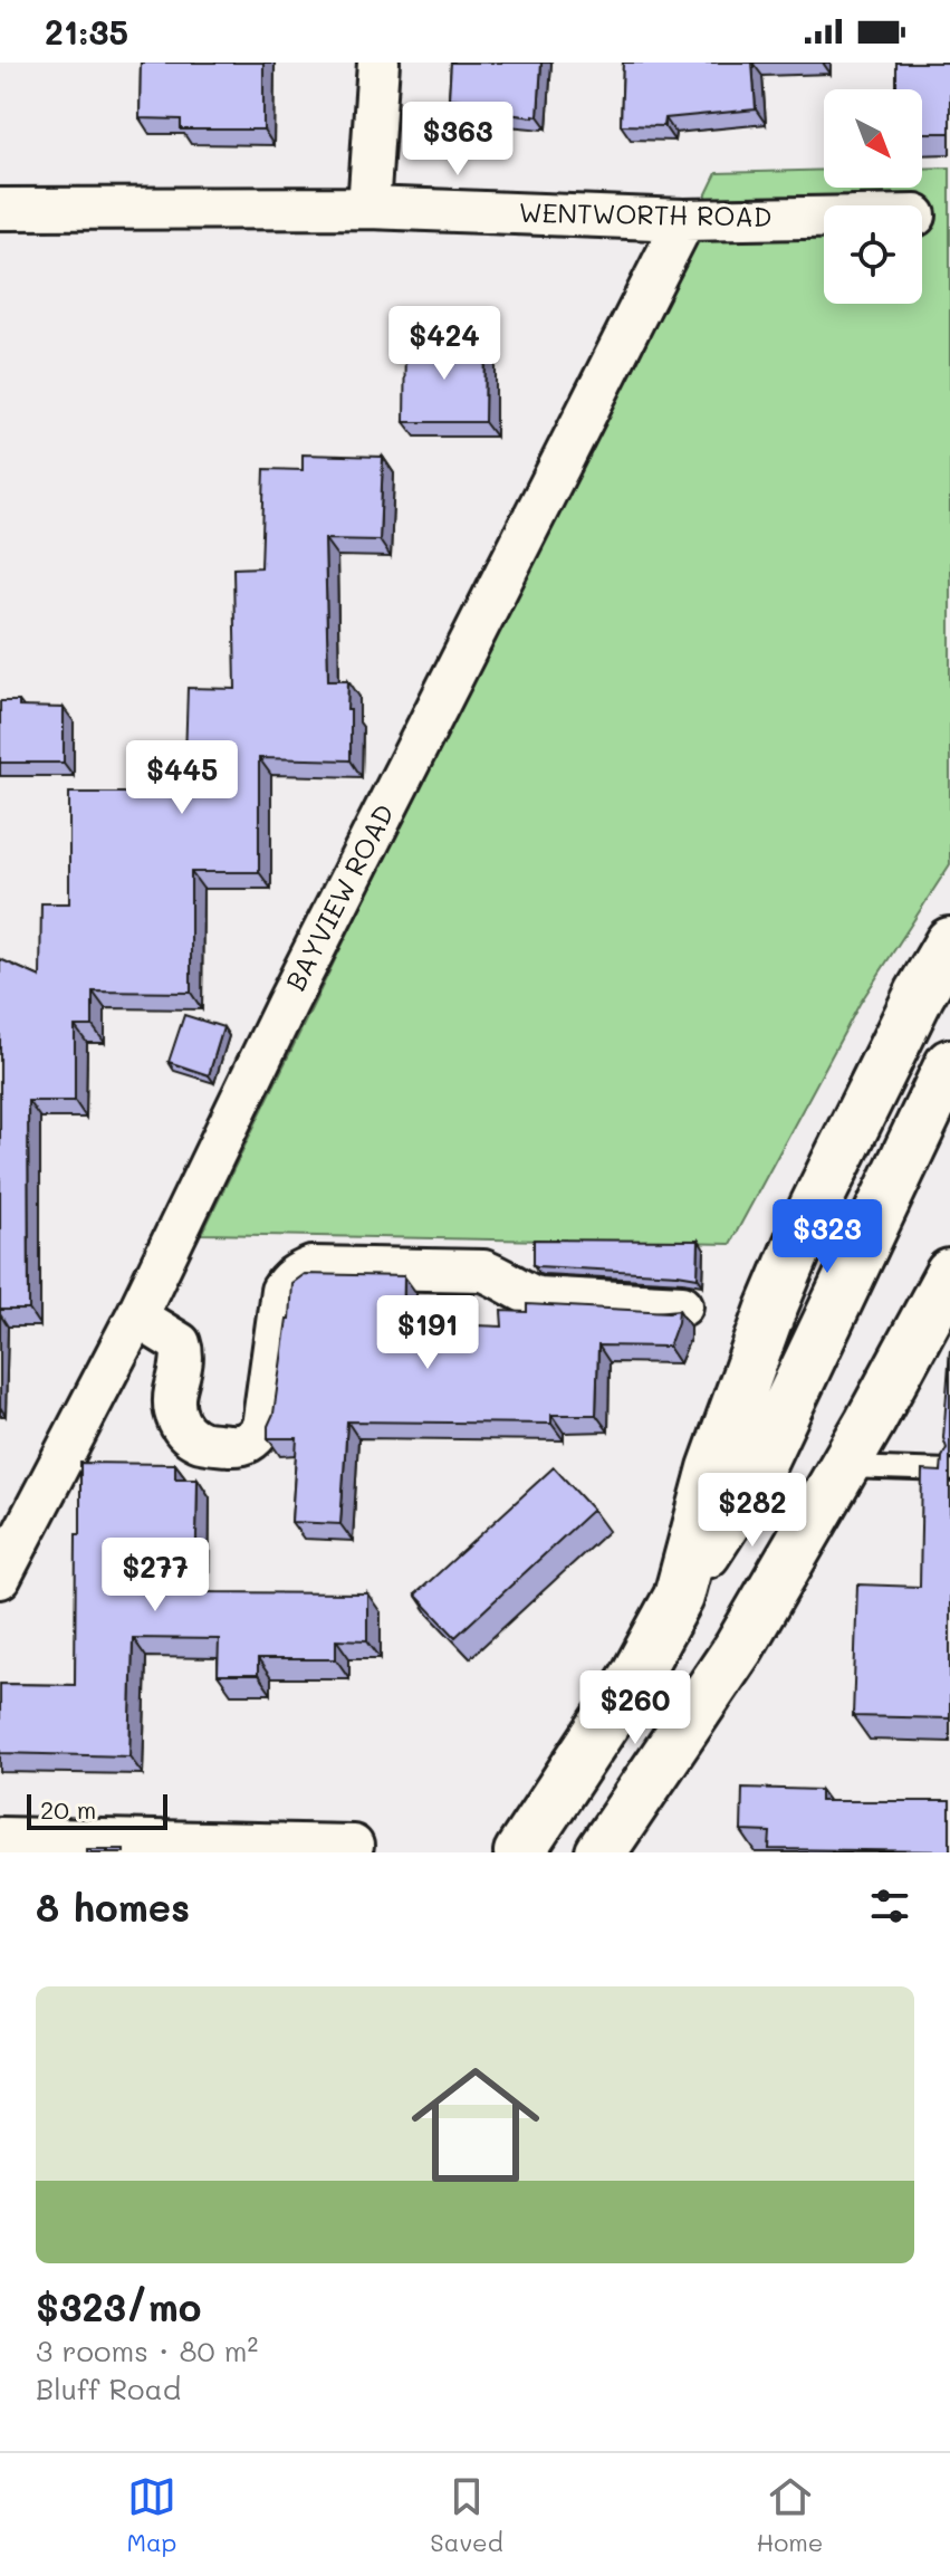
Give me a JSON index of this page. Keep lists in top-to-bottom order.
{
  "streets": {
    "street": ["WENTWORTH ROAD", "BAYVIEW ROAD"]
  },
  "crossings": [
    ["WENTWORTH ROAD", "BAYVIEW ROAD"]
  ],
  "scale_bar": "20 m",
  "north": "bottom right",
  "page": {
    "status": "21:35",
    "price": [
      "$363",
      "$424",
      "$445",
      "$323",
      "$191",
      "$282",
      "$277",
      "$260"
    ],
    "scale": "20 m",
    "heading": "8 homes",
    "list": [
      {
        "name": "$323/mo",
        "note": "3 rooms · 80 m² · Bluff Road"
      }
    ],
    "tabs": ["Map", "Saved", "Home"]
  }
}
